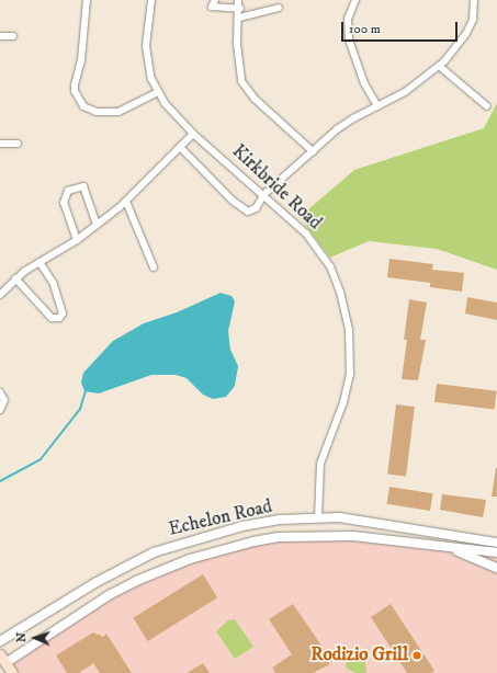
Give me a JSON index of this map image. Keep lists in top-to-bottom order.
{
  "streets": {
    "street": ["Kirkbride Road", "Echelon Road"]
  },
  "crossings": [
    ["Kirkbride Road", "Echelon Road"]
  ],
  "places": ["Rodizio Grill"],
  "scale_bar": "100 m",
  "north": "left"
}
